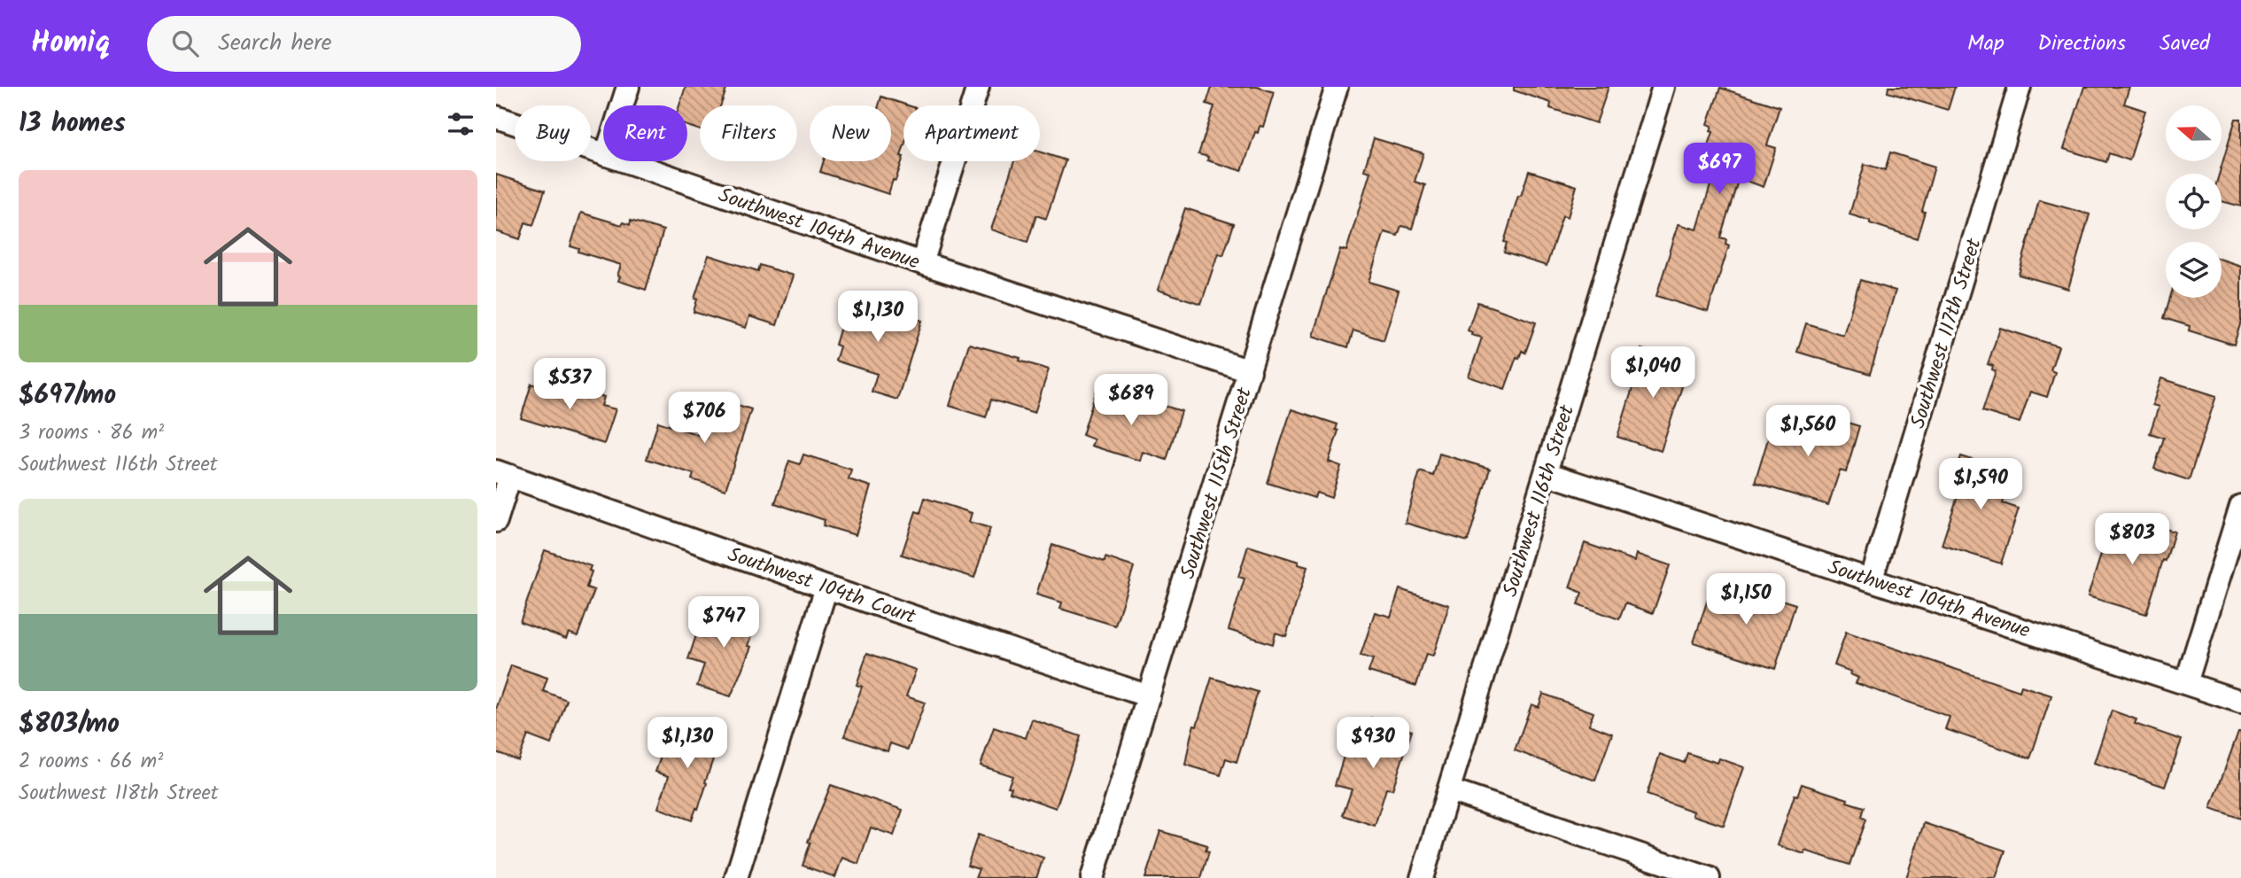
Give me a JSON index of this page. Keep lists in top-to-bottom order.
{
  "streets": {
    "street": [
      "Southwest 104th Avenue",
      "Southwest 117th Street",
      "Southwest 115th Street",
      "Southwest 116th Street",
      "Southwest 104th Court"
    ]
  },
  "crossings": [
    ["Southwest 104th Avenue", "Southwest 117th Street"],
    ["Southwest 104th Avenue", "Southwest 115th Street"],
    ["Southwest 104th Avenue", "Southwest 116th Street"],
    ["Southwest 115th Street", "Southwest 104th Court"]
  ],
  "north": "left",
  "page": {
    "header": "Homiq",
    "search": "Search here",
    "nav": ["Map", "Directions", "Saved"],
    "heading": "13 homes",
    "chip": [
      "Buy",
      "Rent",
      "Filters",
      "New",
      "Apartment"
    ],
    "price": [
      "$697",
      "$1,130",
      "$1,040",
      "$537",
      "$689",
      "$706",
      "$1,560",
      "$1,590",
      "$803",
      "$1,150",
      "$747",
      "$1,130",
      "$930"
    ],
    "list": [
      {
        "name": "$697/mo",
        "note": "3 rooms · 86 m² · Southwest 116th Street"
      },
      {
        "name": "$803/mo",
        "note": "2 rooms · 66 m² · Southwest 118th Street"
      }
    ]
  }
}
